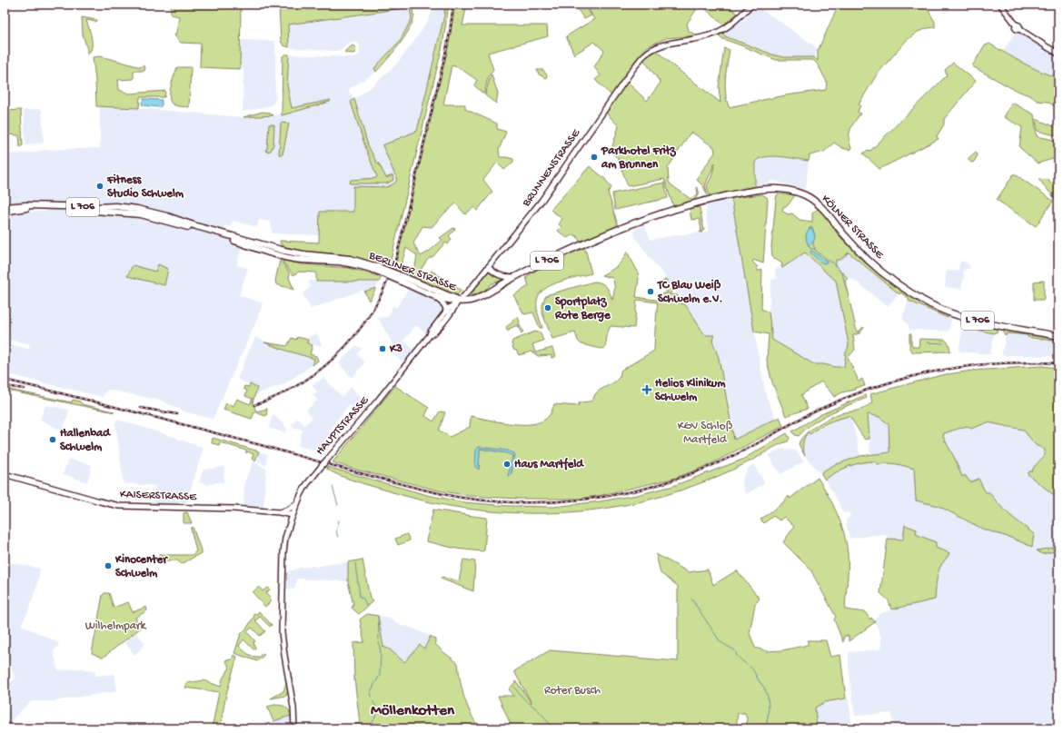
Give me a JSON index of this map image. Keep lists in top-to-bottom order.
{
  "streets": {
    "main road": [
      "BRUNNENSTRASSE",
      "L 706",
      "KÖLNER STRASSE",
      "BERLINER STRASSE",
      "HAUPTSTRASSE",
      "KAISERSTRASSE"
    ]
  },
  "crossings": [
    ["BRUNNENSTRASSE", "L 706"],
    ["BRUNNENSTRASSE", "BERLINER STRASSE"],
    ["BRUNNENSTRASSE", "HAUPTSTRASSE"],
    ["L 706", "KÖLNER STRASSE"],
    ["L 706", "BERLINER STRASSE"],
    ["L 706", "HAUPTSTRASSE"],
    ["BERLINER STRASSE", "HAUPTSTRASSE"],
    ["HAUPTSTRASSE", "KAISERSTRASSE"]
  ],
  "districts": ["Möllenkotten"],
  "parks": ["KGV Schloß Martfeld", "Wilhelmpark", "Roter Busch"],
  "places": {
    "other": [
      "Parkhotel Fritz am Brunnen",
      "Fitness Studio Schwelm",
      "TC Blau Weiß Schwelm e.V.",
      "Sportplatz Rote Berge",
      "K3",
      "Hallenbad Schwelm",
      "Haus Martfeld",
      "Kinocenter Schwelm"
    ],
    "health": ["Helios Klinikum Schwelm"]
  }
}
